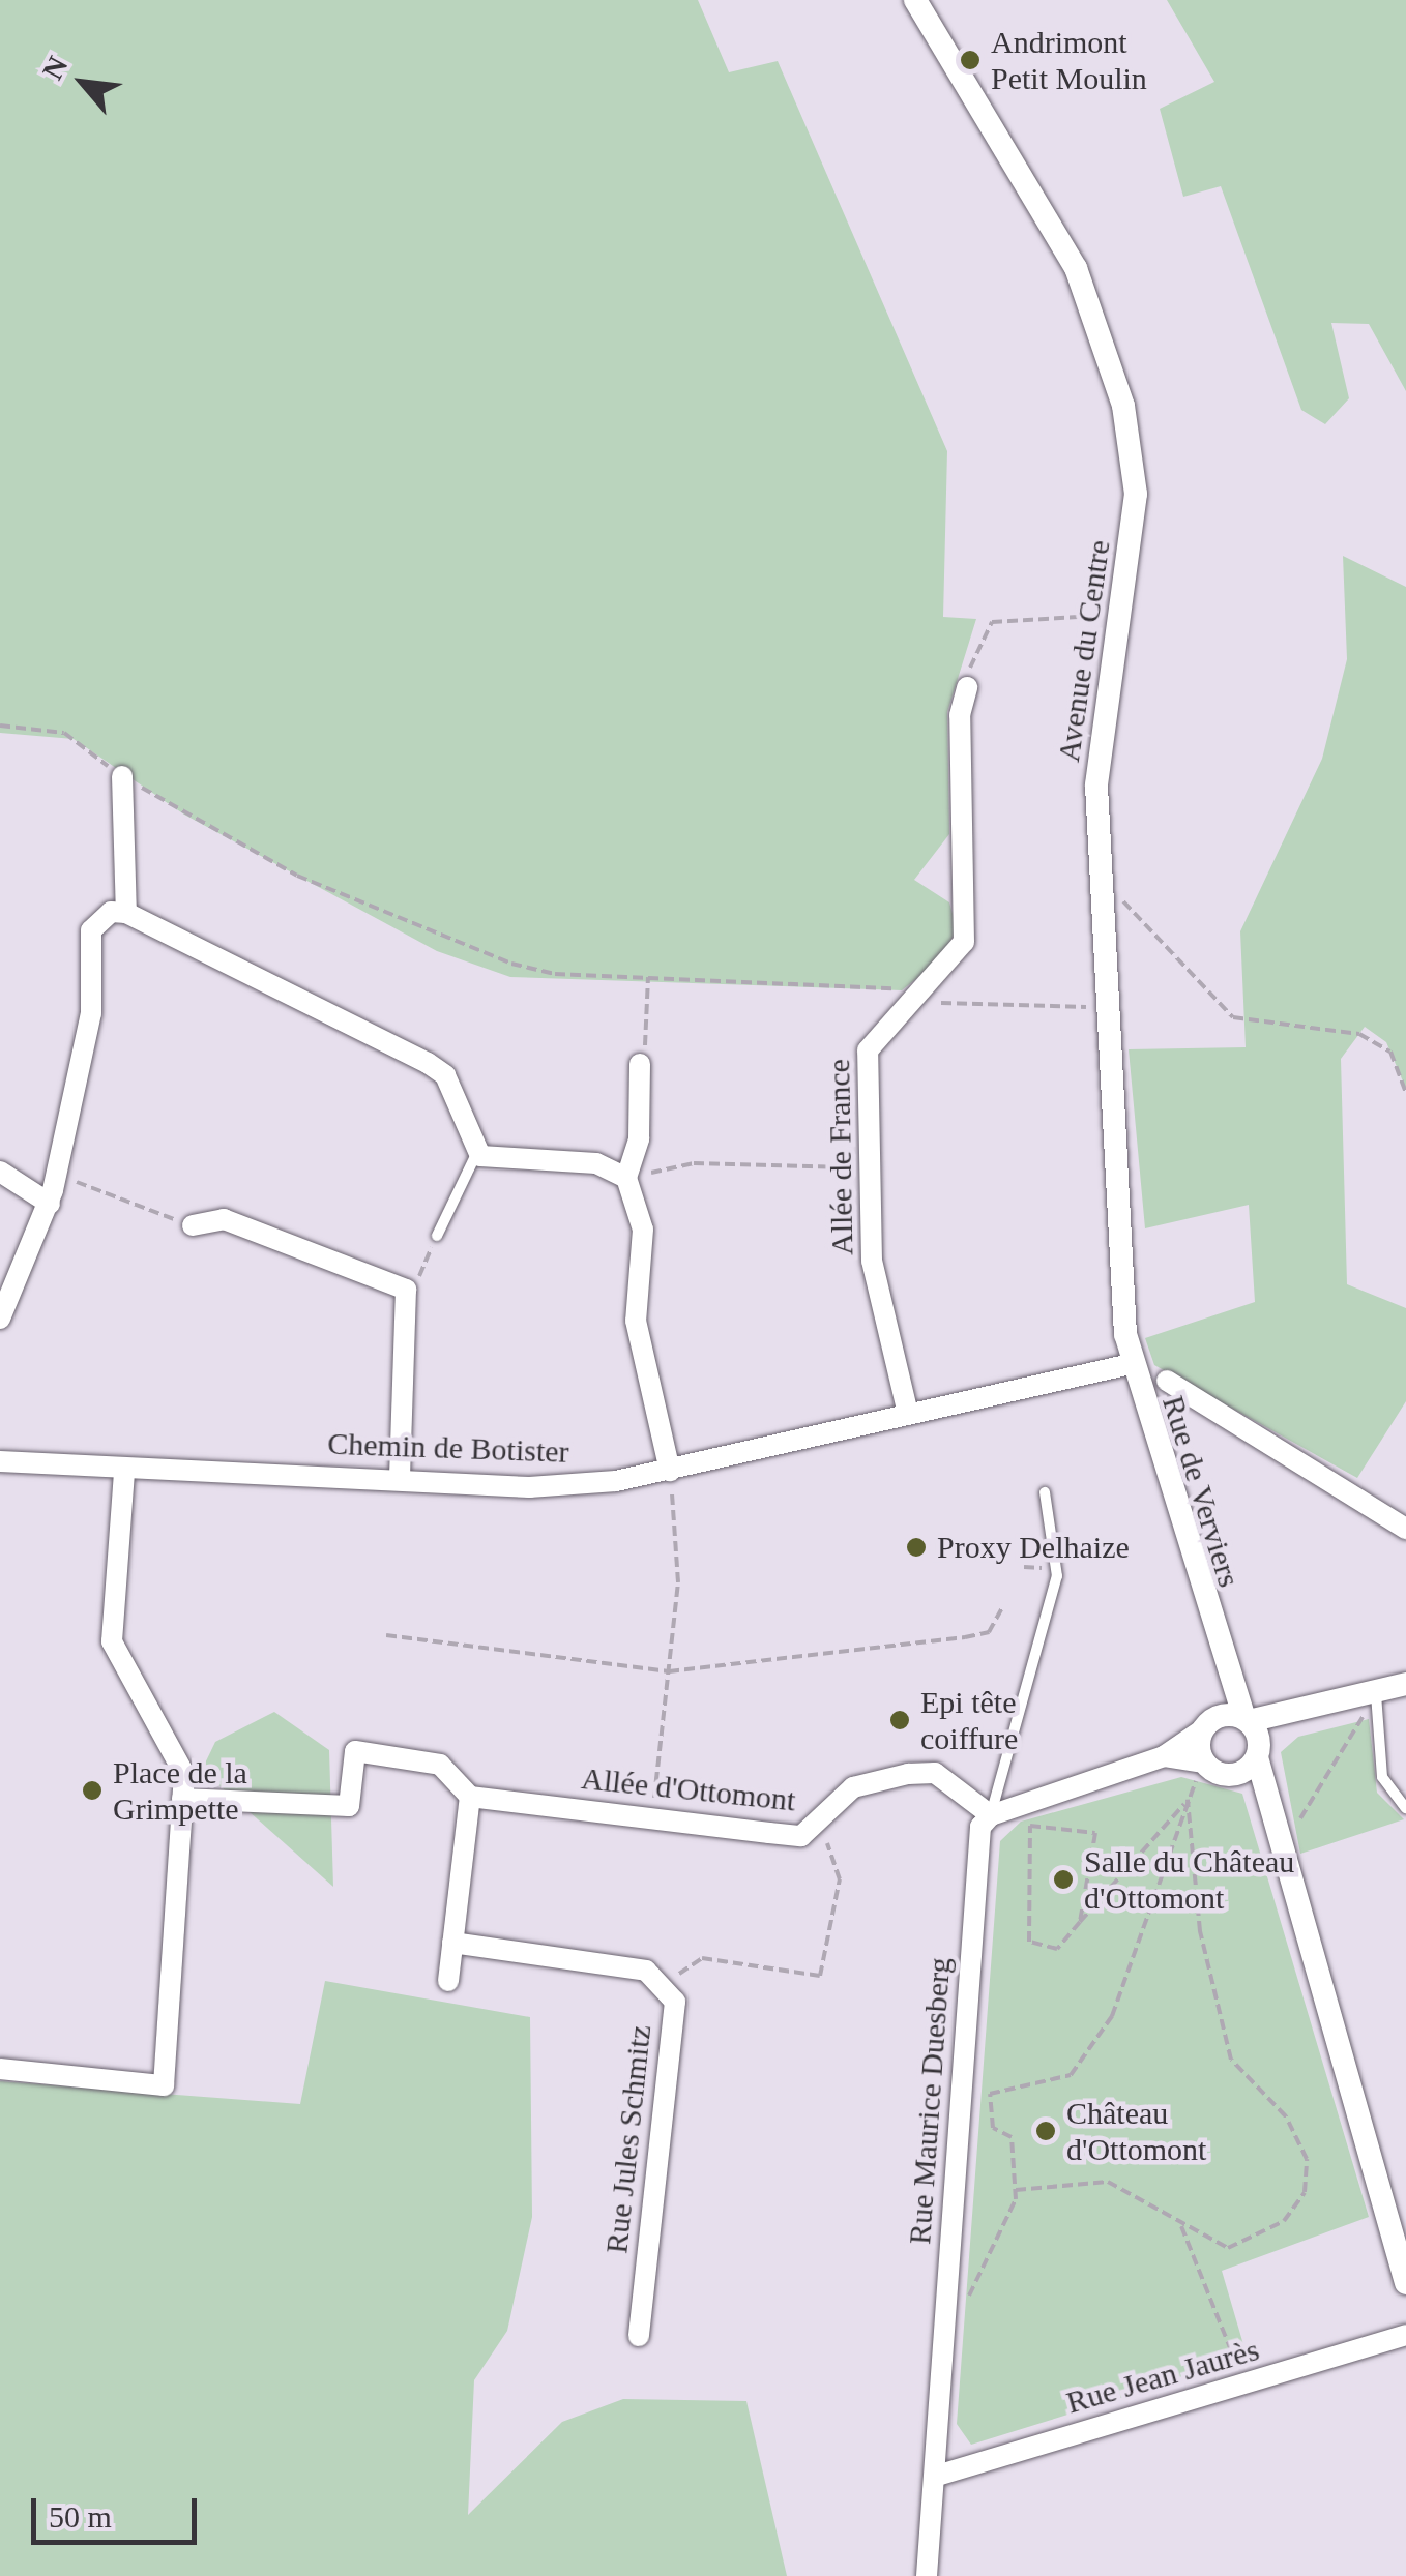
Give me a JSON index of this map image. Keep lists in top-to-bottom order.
{
  "streets": {
    "street": [
      "Avenue du Centre",
      "Allée de France",
      "Chemin de Botister",
      "Rue de Verviers",
      "Allée d'Ottomont",
      "Rue Maurice Duesberg",
      "Rue Jules Schmitz",
      "Rue Jean Jaurès"
    ]
  },
  "crossings": [
    ["Avenue du Centre", "Chemin de Botister"],
    ["Avenue du Centre", "Rue de Verviers"],
    ["Allée de France", "Chemin de Botister"],
    ["Chemin de Botister", "Rue de Verviers"],
    ["Allée d'Ottomont", "Rue Maurice Duesberg"],
    ["Rue Maurice Duesberg", "Rue Jean Jaurès"]
  ],
  "places": [
    "Andrimont Petit Moulin",
    "Proxy Delhaize",
    "Epi tête coiffure",
    "Place de la Grimpette",
    "Salle du Château d'Ottomont",
    "Château d'Ottomont"
  ],
  "scale_bar": "50 m",
  "north": "top left"
}
